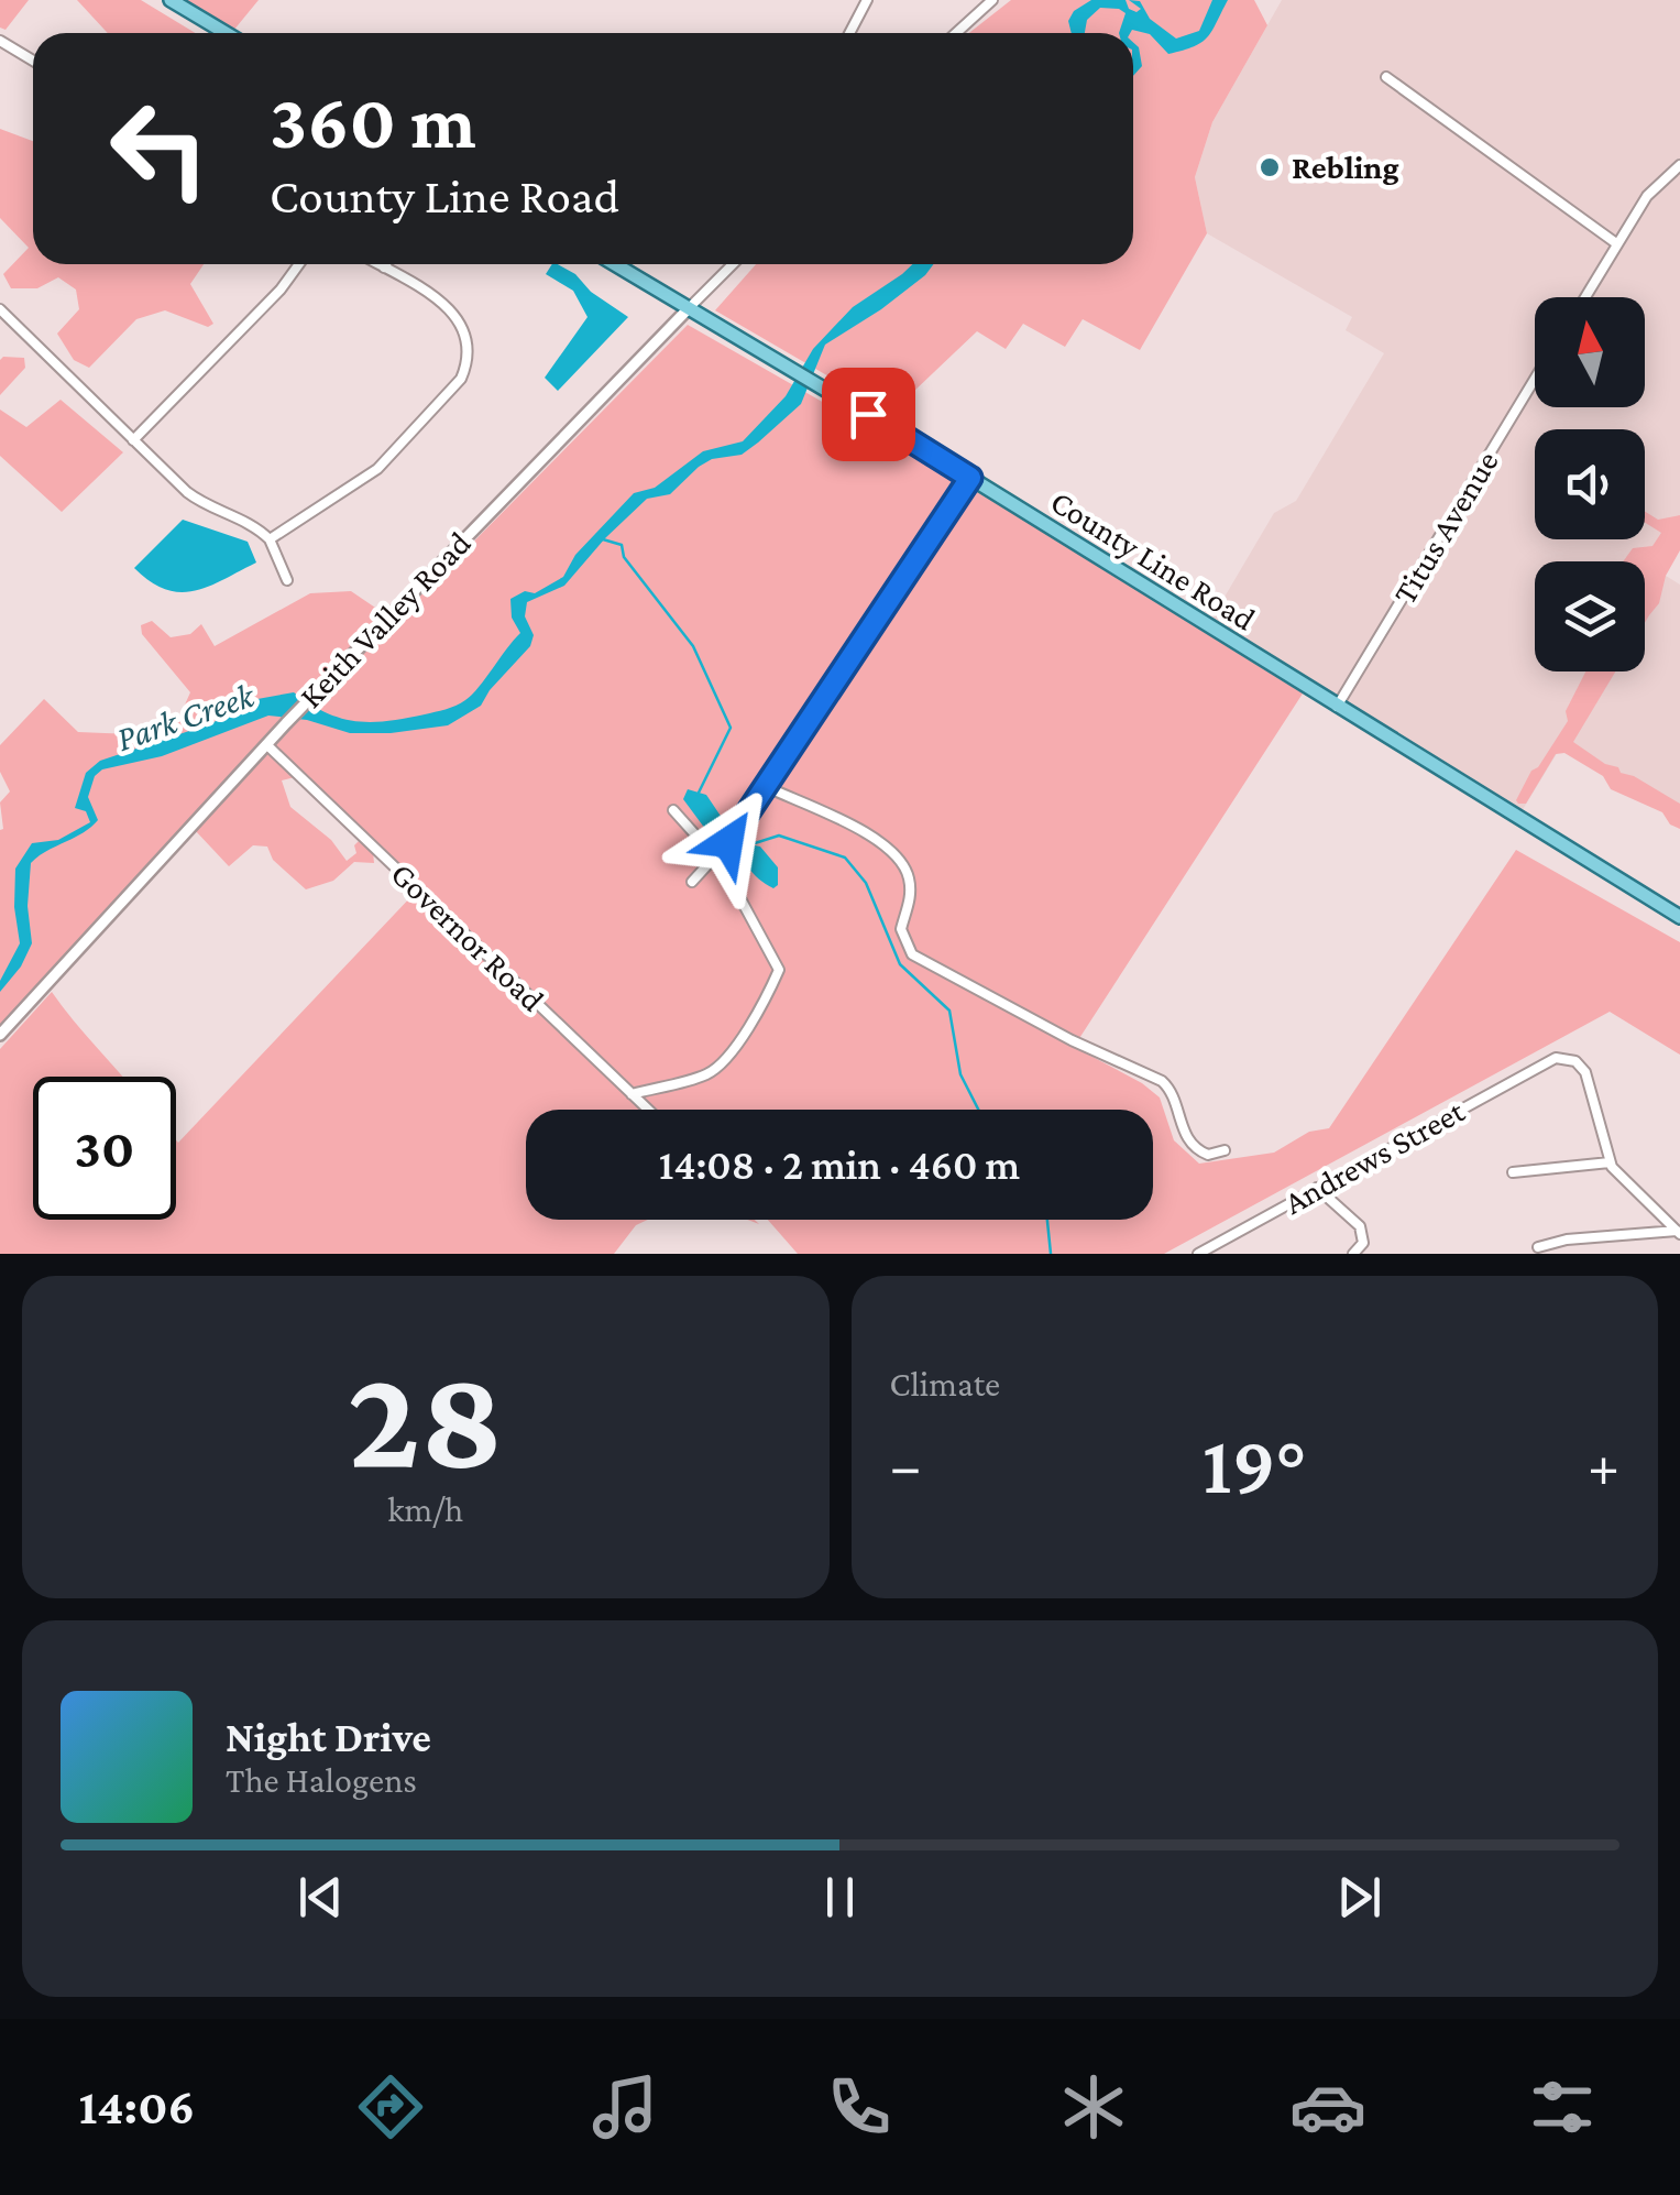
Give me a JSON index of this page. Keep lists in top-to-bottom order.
{
  "streets": {
    "main road": ["County Line Road"],
    "street": [
      "Titus Avenue",
      "Keith Valley Road",
      "Governor Road",
      "Andrews Street"
    ]
  },
  "crossings": [
    ["Titus Avenue", "County Line Road"],
    ["County Line Road", "Keith Valley Road"],
    ["Keith Valley Road", "Governor Road"]
  ],
  "water": ["Park Creek"],
  "places": ["Rebling"],
  "north": "top",
  "page": {
    "turn": ["360 m", "County Line Road"],
    "limit": "30",
    "trip": "14:08 · 2 min · 460 m",
    "tile": [
      ["28", "km/h"],
      "Climate"
    ],
    "heat": ["−", "19°", "+"],
    "song": ["Night Drive", "The Halogens"],
    "tabs": "14:06"
  }
}
